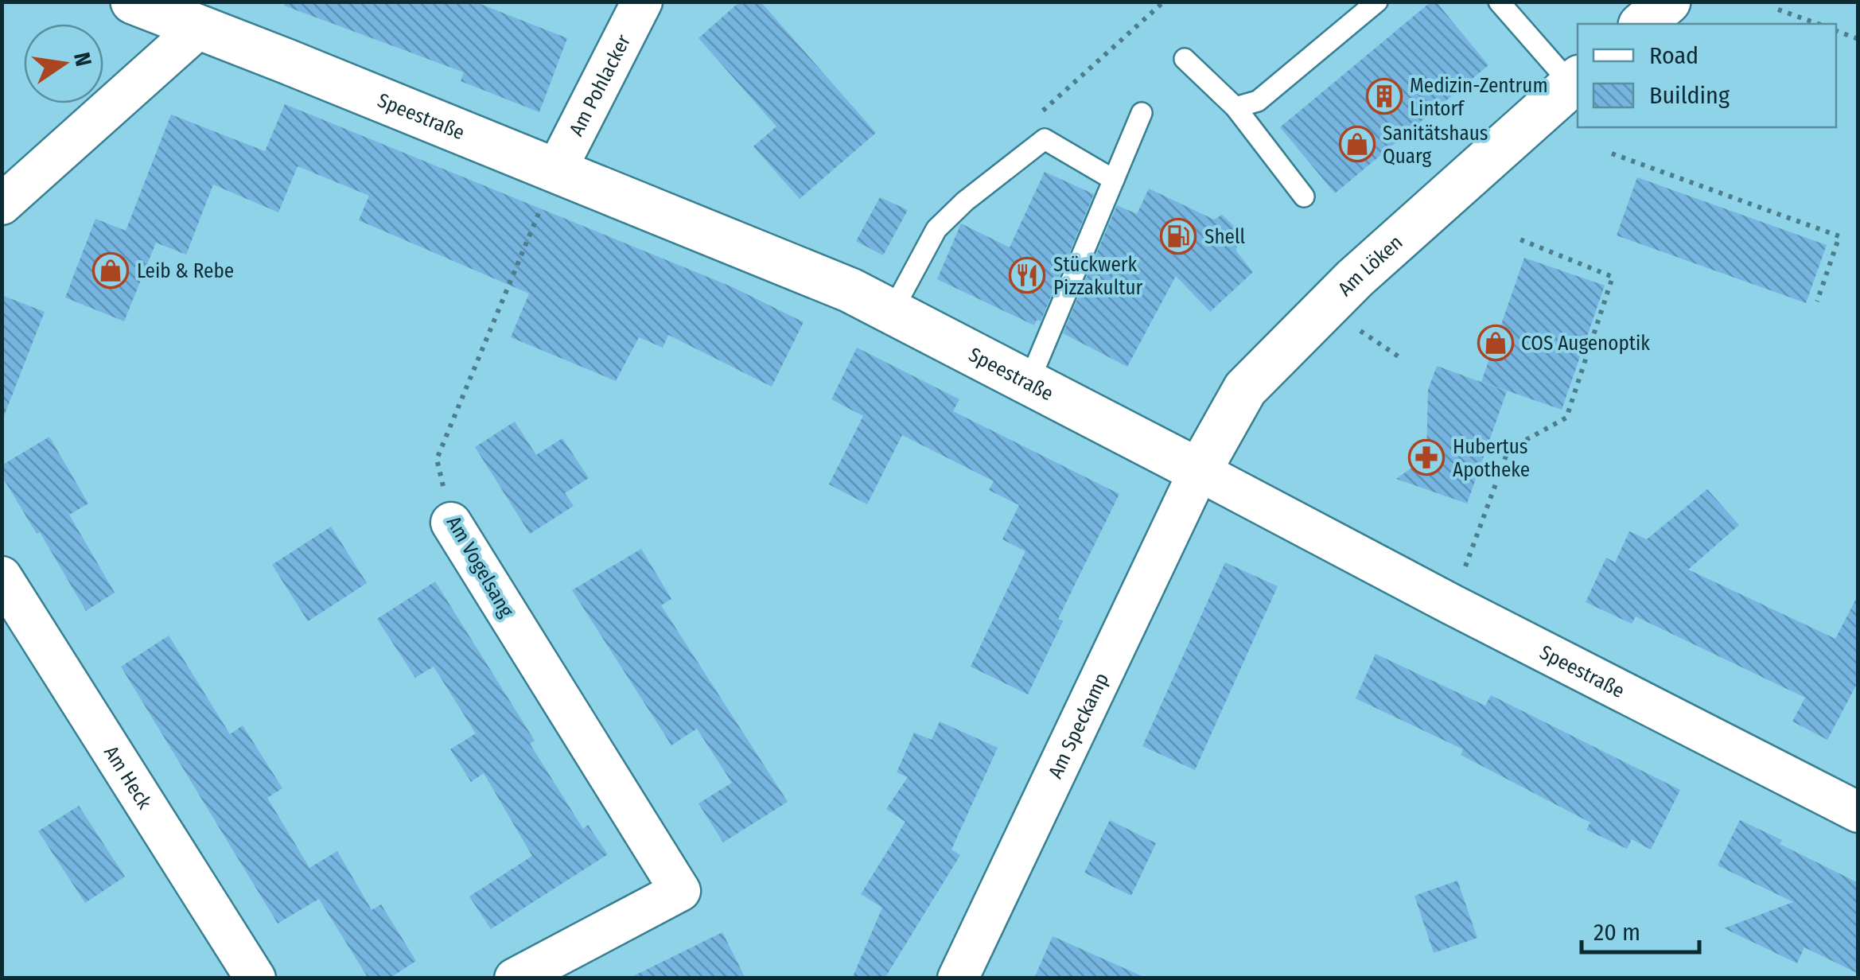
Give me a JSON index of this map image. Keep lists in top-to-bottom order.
{
  "streets": {
    "street": [
      "Am Pohlacker",
      "Speestraße",
      "Am Löken",
      "Am Vogelsang",
      "Am Speckamp",
      "Am Heck"
    ]
  },
  "crossings": [
    ["Am Pohlacker", "Speestraße"],
    ["Am Pohlacker", "Am Vogelsang"],
    ["Speestraße", "Am Löken"],
    ["Speestraße", "Am Vogelsang"],
    ["Speestraße", "Am Speckamp"],
    ["Am Löken", "Am Speckamp"]
  ],
  "places": {
    "building": ["Medizin-Zentrum Lintorf"],
    "shop": ["Sanitätshaus Quarg", "Leib & Rebe", "COS Augenoptik"],
    "fuel station": ["Shell"],
    "restaurant": ["Stückwerk Pizzakultur"],
    "pharmacy": ["Hubertus Apotheke"]
  },
  "legend": ["Road", "Building"],
  "scale_bar": "20 m",
  "north": "right"
}
